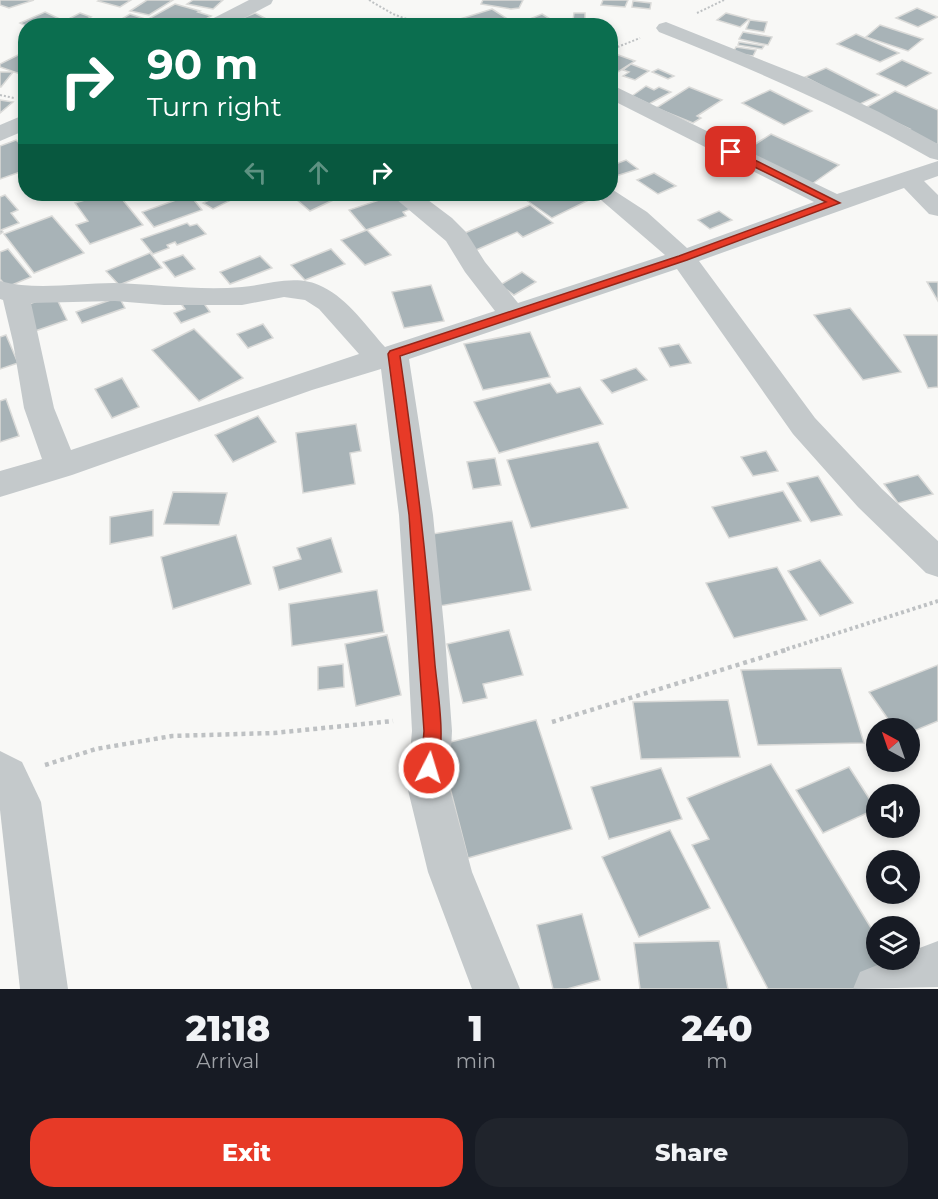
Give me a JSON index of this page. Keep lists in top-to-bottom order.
{
  "north": "top left",
  "page": {
    "turn": ["90 m", "Turn right"],
    "eta": [
      "21:18",
      "Arrival",
      "1",
      "min",
      "240",
      "m"
    ],
    "buttons": ["Exit", "Share"]
  }
}
